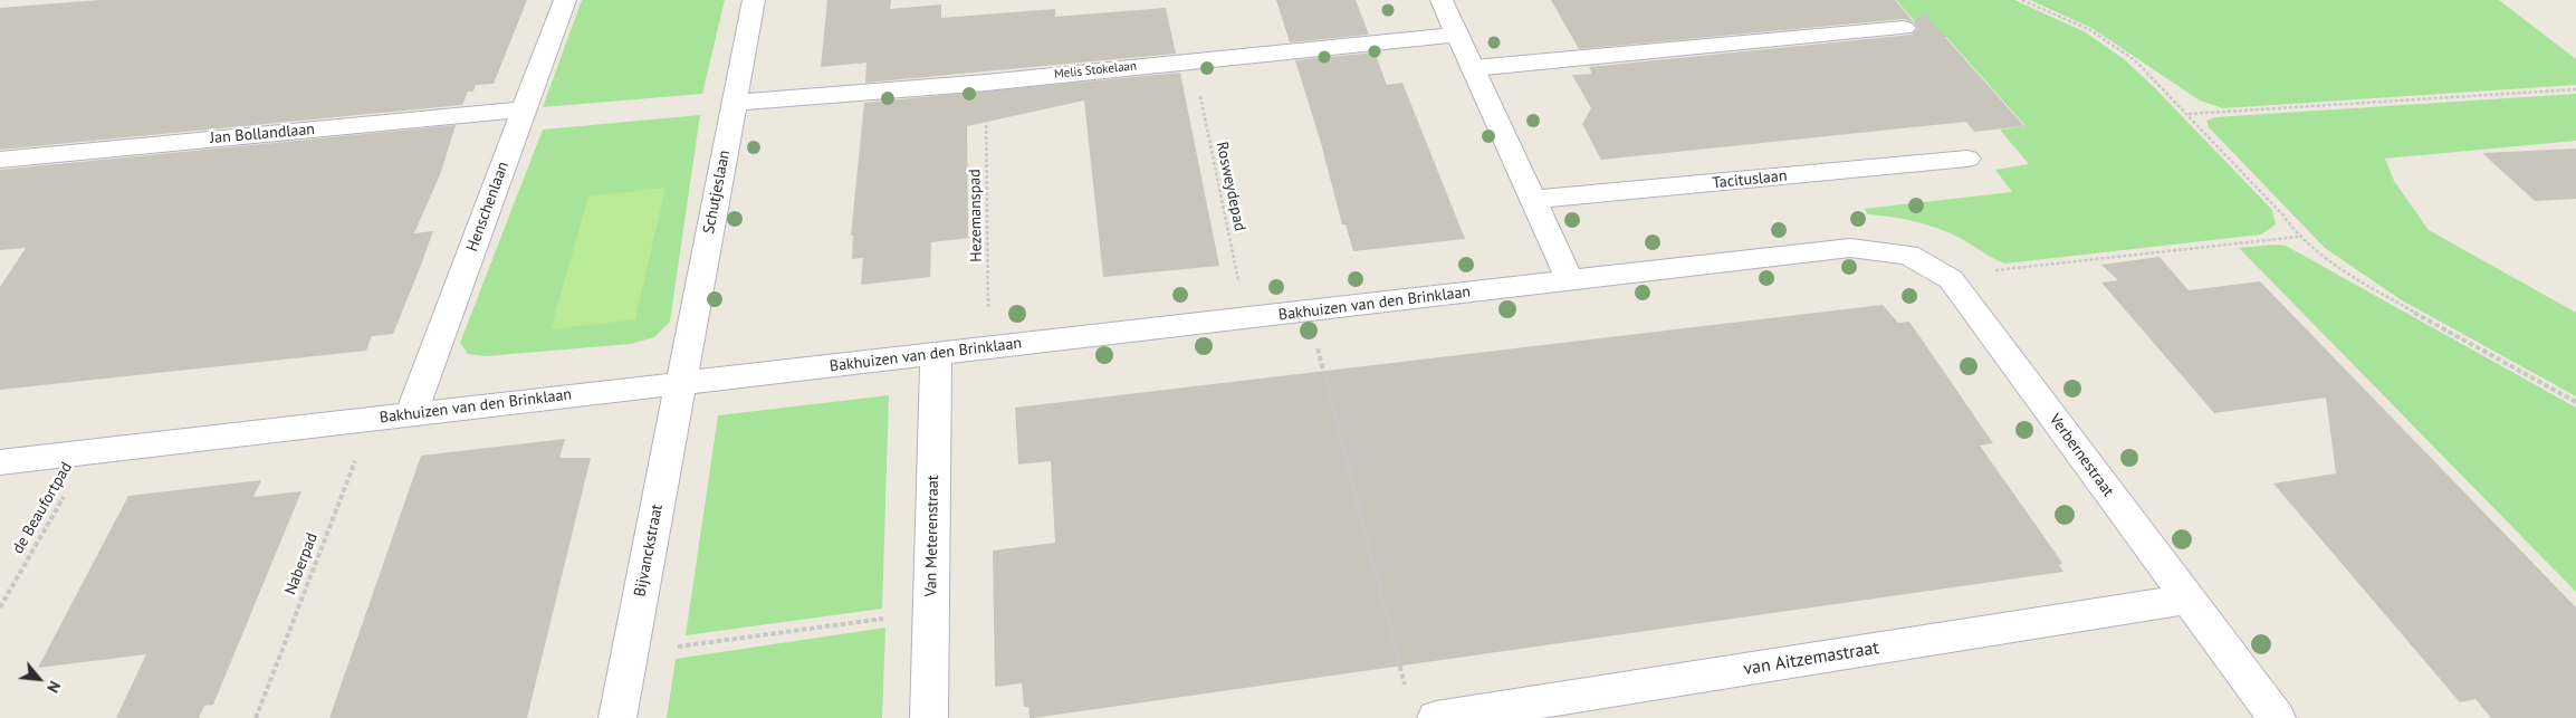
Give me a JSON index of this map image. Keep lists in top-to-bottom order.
{
  "streets": {
    "street": [
      "Melis Stokelaan",
      "Jan Bollandlaan",
      "Tacituslaan",
      "Schutjeslaan",
      "Henschenlaan",
      "Bakhuizen van den Brinklaan",
      "Verbernestraat",
      "Van Meterenstraat",
      "Bijvanckstraat",
      "van Aitzemastraat"
    ],
    "path": [
      "Rosweydepad",
      "Hezemanspad",
      "de Beaufortpad",
      "Naberpad"
    ]
  },
  "crossings": [
    ["Melis Stokelaan", "Rosweydepad"],
    ["Melis Stokelaan", "Schutjeslaan"],
    ["Melis Stokelaan", "Hezemanspad"],
    ["Jan Bollandlaan", "Henschenlaan"],
    ["Rosweydepad", "Bakhuizen van den Brinklaan"],
    ["Schutjeslaan", "Bakhuizen van den Brinklaan"],
    ["Schutjeslaan", "Bijvanckstraat"],
    ["Henschenlaan", "Bakhuizen van den Brinklaan"],
    ["Hezemanspad", "Bakhuizen van den Brinklaan"],
    ["Bakhuizen van den Brinklaan", "Verbernestraat"],
    ["Bakhuizen van den Brinklaan", "de Beaufortpad"],
    ["Bakhuizen van den Brinklaan", "Van Meterenstraat"],
    ["Bakhuizen van den Brinklaan", "Bijvanckstraat"],
    ["Bakhuizen van den Brinklaan", "Naberpad"],
    ["Verbernestraat", "van Aitzemastraat"]
  ],
  "north": "bottom right"
}
